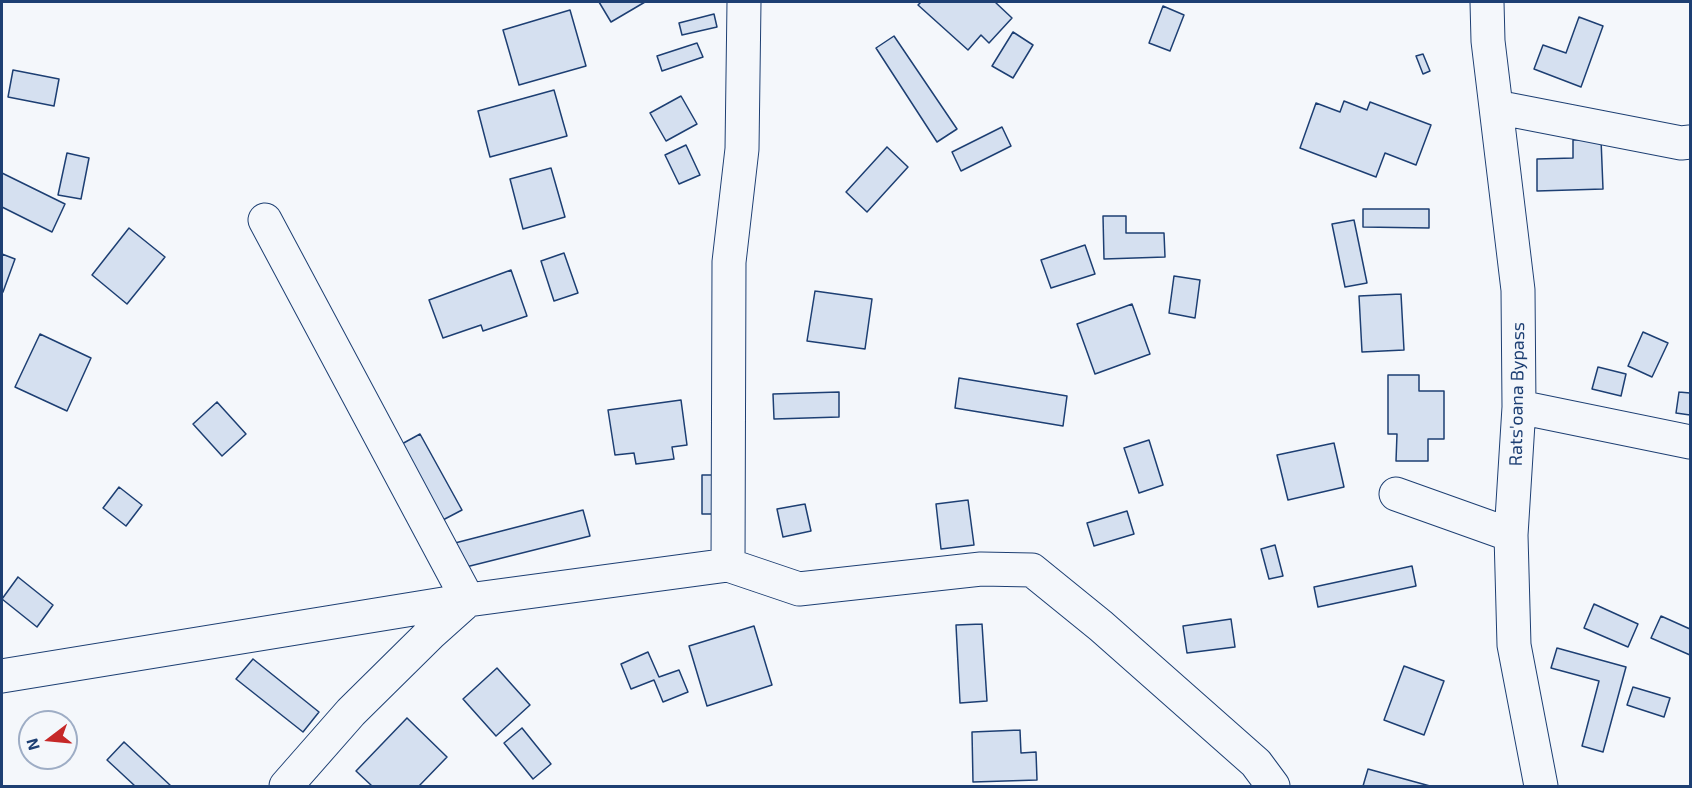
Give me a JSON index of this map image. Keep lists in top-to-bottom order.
{
  "streets": {
    "street": ["Rats'oana Bypass"]
  },
  "north": "left"
}
